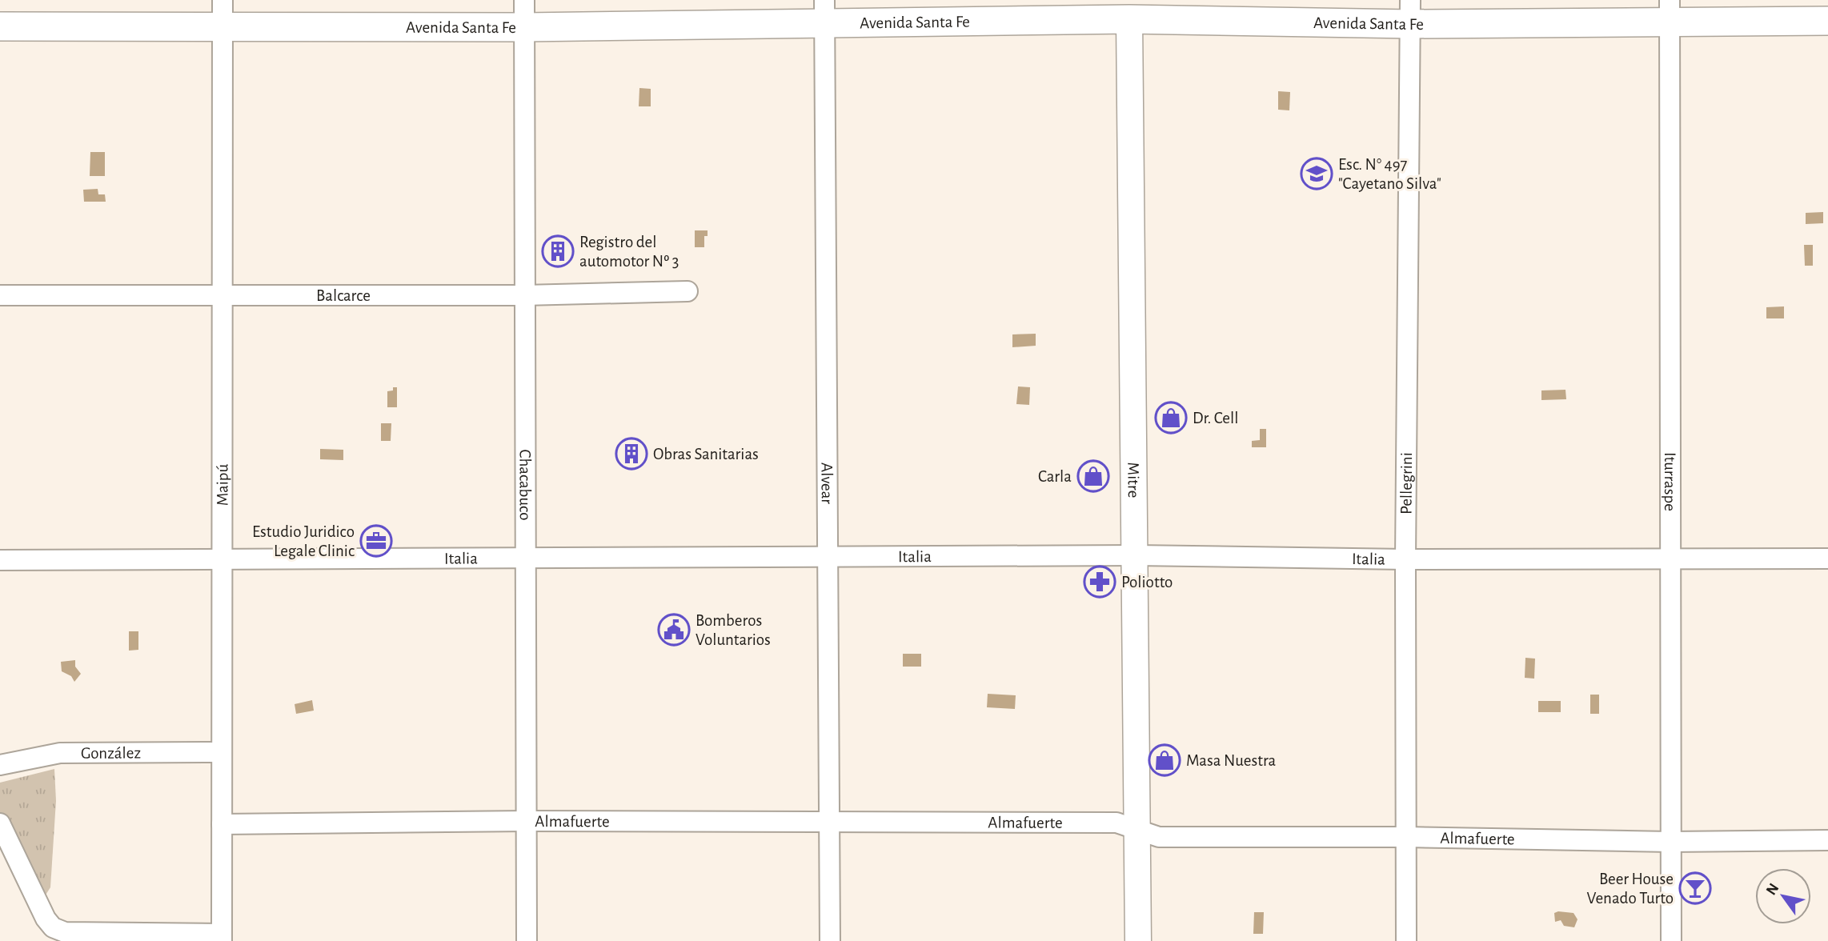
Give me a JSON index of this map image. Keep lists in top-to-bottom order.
{
  "streets": {
    "main road": ["Avenida Santa Fe"],
    "street": [
      "Balcarce",
      "Mitre",
      "Iturraspe",
      "Pellegrini",
      "Alvear",
      "Maipú",
      "Chacabuco",
      "Italia",
      "González",
      "Almafuerte"
    ]
  },
  "crossings": [
    ["Avenida Santa Fe", "Mitre"],
    ["Avenida Santa Fe", "Iturraspe"],
    ["Avenida Santa Fe", "Pellegrini"],
    ["Avenida Santa Fe", "Alvear"],
    ["Avenida Santa Fe", "Maipú"],
    ["Avenida Santa Fe", "Chacabuco"],
    ["Balcarce", "Maipú"],
    ["Balcarce", "Chacabuco"],
    ["Mitre", "Italia"],
    ["Mitre", "Almafuerte"],
    ["Iturraspe", "Italia"],
    ["Iturraspe", "Almafuerte"],
    ["Pellegrini", "Italia"],
    ["Pellegrini", "Almafuerte"],
    ["Alvear", "Italia"],
    ["Alvear", "Almafuerte"],
    ["Maipú", "Italia"],
    ["Maipú", "González"],
    ["Maipú", "Almafuerte"],
    ["Chacabuco", "Italia"],
    ["Chacabuco", "Almafuerte"]
  ],
  "places": {
    "school or university": ["Esc. N° 497 \"Cayetano Silva\""],
    "building": ["Registro del automotor Nº 3", "Obras Sanitarias"],
    "shop": ["Dr. Cell", "Carla", "Masa Nuestra"],
    "office": ["Estudio Juridico Legale Clinic"],
    "pharmacy": ["Poliotto"],
    "public building": ["Bomberos Voluntarios"],
    "bar": ["Beer House Venado Turto"]
  },
  "north": "top left"
}
